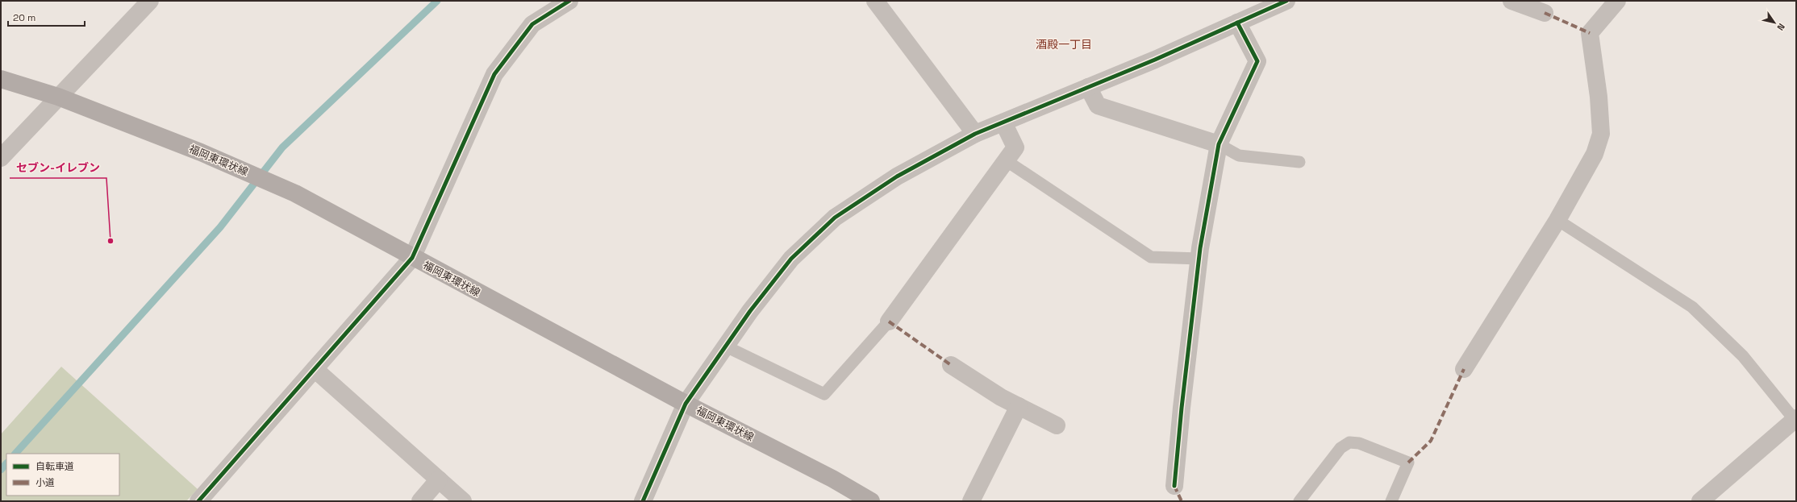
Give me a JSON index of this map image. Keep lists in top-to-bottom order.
{
  "streets": {
    "main road": ["福岡東環状線"]
  },
  "districts": ["酒殿一丁目"],
  "places": ["セブン-イレブン"],
  "legend": ["自転車道", "小道"],
  "scale_bar": "20 m",
  "north": "bottom right"
}
